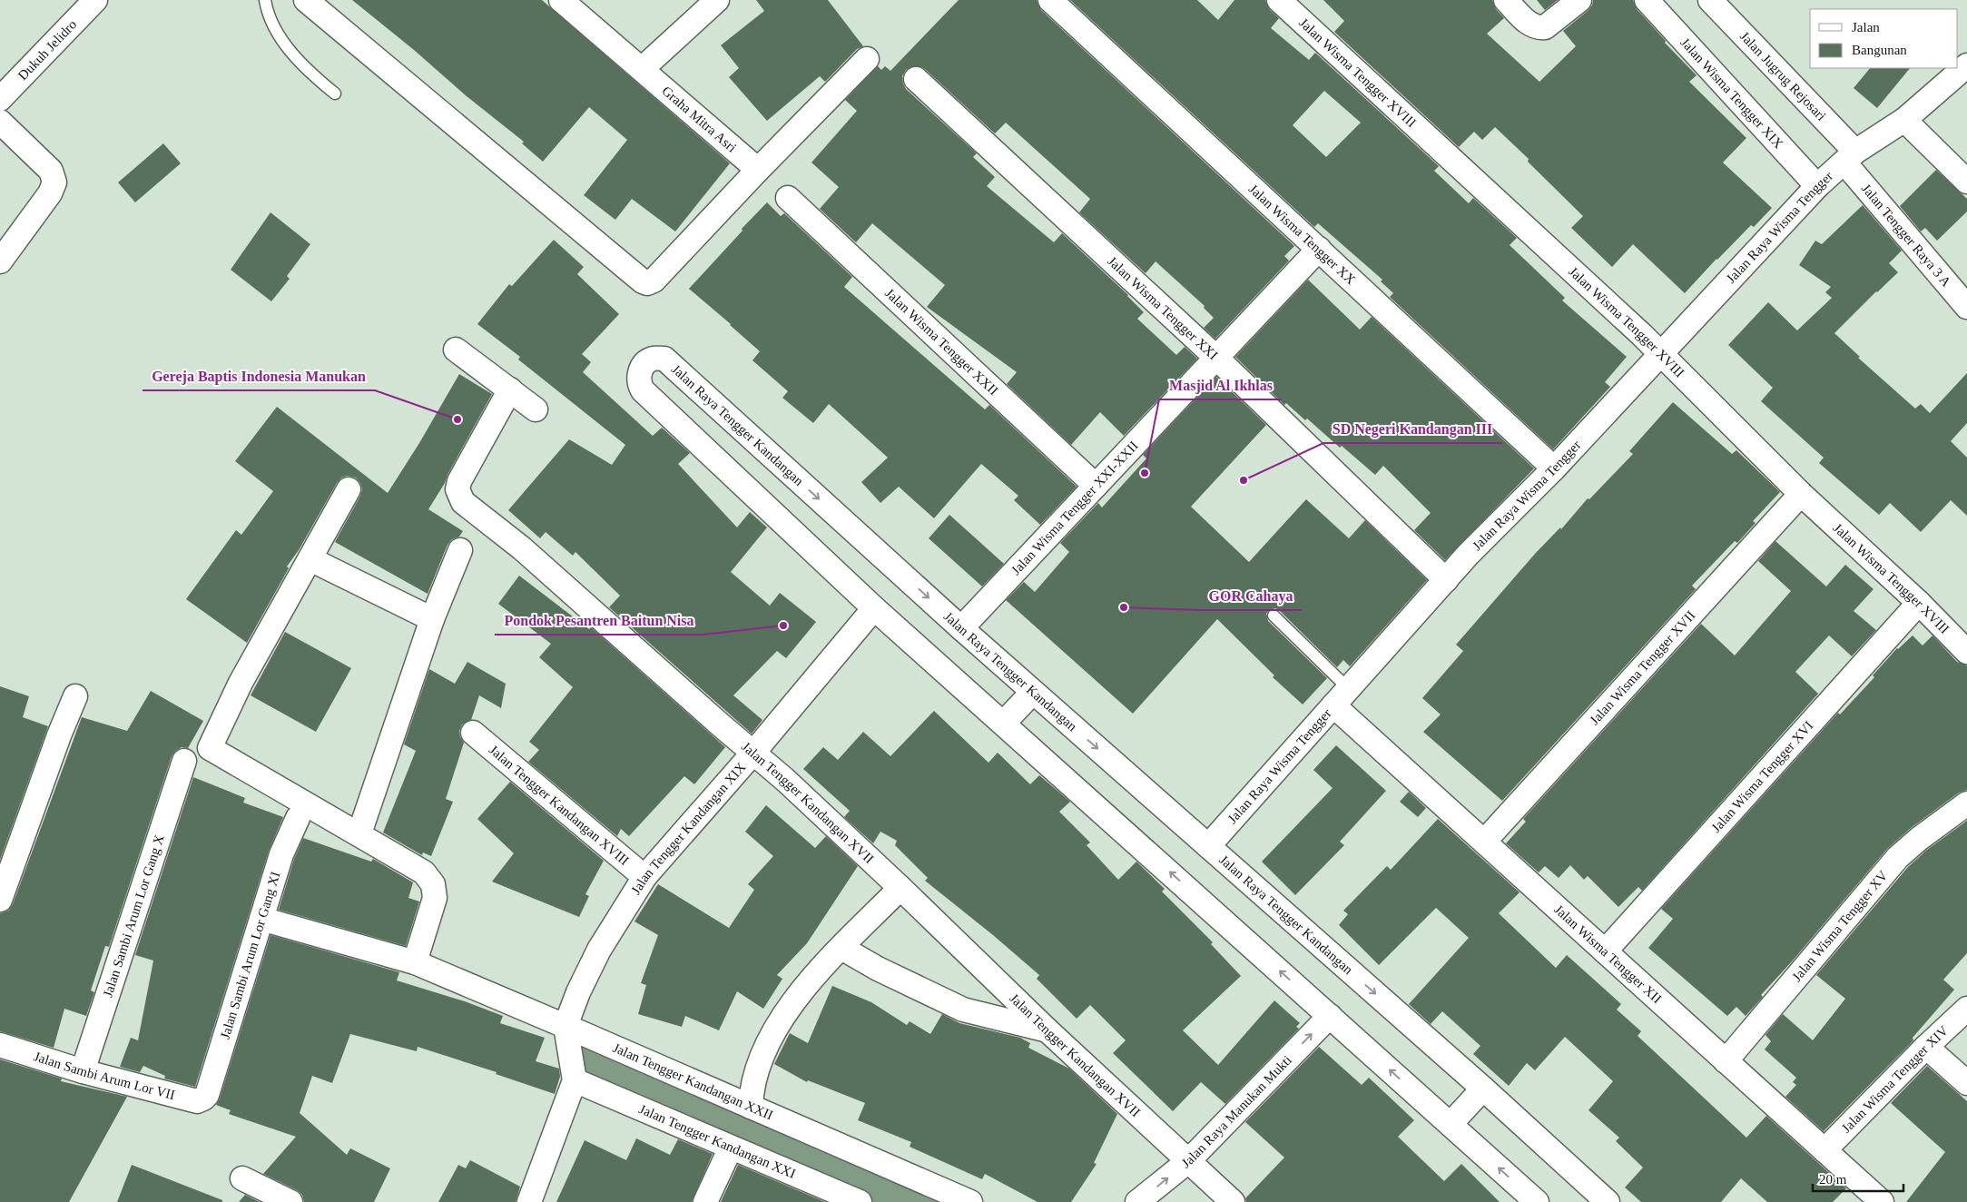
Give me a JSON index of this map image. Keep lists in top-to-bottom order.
{
  "streets": {
    "street": [
      "Dukuh Jelidro",
      "Jalan Wisma Tengger XVIII",
      "Jalan Jugrug Rejosari",
      "Jalan Wisma Tengger XIX",
      "Graha Mitra Asri",
      "Jalan Raya Wisma Tengger",
      "Jalan Wisma Tengger XX",
      "Jalan Tengger Raya 3 A",
      "Jalan Wisma Tengger XXI",
      "Jalan Wisma Tengger XXII",
      "Jalan Raya Tengger Kandangan",
      "Jalan Wisma Tengger XXI-XXII",
      "Jalan Wisma Tengger XVII",
      "Jalan Wisma Tengger XVI",
      "Jalan Tengger Kandangan XVII",
      "Jalan Tengger Kandangan XVIII",
      "Jalan Tengger Kandangan XIX",
      "Jalan Sambi Arum Lor Gang X",
      "Jalan Wisma Tengger XV",
      "Jalan Wisma Tengger XII",
      "Jalan Sambi Arum Lor Gang XI",
      "Jalan Sambi Arum Lor VII",
      "Jalan Wisma Tengger XIV",
      "Jalan Tengger Kandangan XXII",
      "Jalan Raya Manukan Mukti",
      "Jalan Tengger Kandangan XXI"
    ]
  },
  "crossings": [
    ["Jalan Wisma Tengger XVIII", "Jalan Raya Wisma Tengger"],
    ["Jalan Wisma Tengger XVIII", "Jalan Wisma Tengger XVII"],
    ["Jalan Wisma Tengger XVIII", "Jalan Wisma Tengger XVI"],
    ["Jalan Jugrug Rejosari", "Jalan Raya Wisma Tengger"],
    ["Jalan Jugrug Rejosari", "Jalan Tengger Raya 3 A"],
    ["Jalan Wisma Tengger XIX", "Jalan Raya Wisma Tengger"],
    ["Jalan Raya Wisma Tengger", "Jalan Wisma Tengger XX"],
    ["Jalan Raya Wisma Tengger", "Jalan Tengger Raya 3 A"],
    ["Jalan Raya Wisma Tengger", "Jalan Wisma Tengger XXI"],
    ["Jalan Raya Wisma Tengger", "Jalan Raya Tengger Kandangan"],
    ["Jalan Raya Wisma Tengger", "Jalan Wisma Tengger XII"],
    ["Jalan Wisma Tengger XX", "Jalan Wisma Tengger XXI-XXII"],
    ["Jalan Wisma Tengger XXI", "Jalan Wisma Tengger XXI-XXII"],
    ["Jalan Wisma Tengger XXII", "Jalan Wisma Tengger XXI-XXII"],
    ["Jalan Raya Tengger Kandangan", "Jalan Wisma Tengger XXI-XXII"],
    ["Jalan Raya Tengger Kandangan", "Jalan Tengger Kandangan XIX"],
    ["Jalan Raya Tengger Kandangan", "Jalan Raya Manukan Mukti"],
    ["Jalan Wisma Tengger XVII", "Jalan Wisma Tengger XII"],
    ["Jalan Wisma Tengger XVI", "Jalan Wisma Tengger XII"],
    ["Jalan Tengger Kandangan XVII", "Jalan Tengger Kandangan XIX"],
    ["Jalan Tengger Kandangan XVII", "Jalan Raya Manukan Mukti"],
    ["Jalan Tengger Kandangan XVIII", "Jalan Tengger Kandangan XIX"],
    ["Jalan Tengger Kandangan XIX", "Jalan Tengger Kandangan XXII"],
    ["Jalan Sambi Arum Lor Gang X", "Jalan Sambi Arum Lor VII"],
    ["Jalan Wisma Tengger XV", "Jalan Wisma Tengger XII"],
    ["Jalan Wisma Tengger XII", "Jalan Wisma Tengger XIV"],
    ["Jalan Sambi Arum Lor Gang XI", "Jalan Sambi Arum Lor VII"],
    ["Jalan Sambi Arum Lor Gang XI", "Jalan Tengger Kandangan XXII"]
  ],
  "one_way": ["Jalan Raya Manukan Mukti"],
  "places": [
    "Gereja Baptis Indonesia Manukan",
    "Masjid Al Ikhlas",
    "SD Negeri Kandangan III",
    "GOR Cahaya",
    "Pondok Pesantren Baitun Nisa"
  ],
  "legend": ["Jalan", "Bangunan"],
  "scale_bar": "20 m"
}
